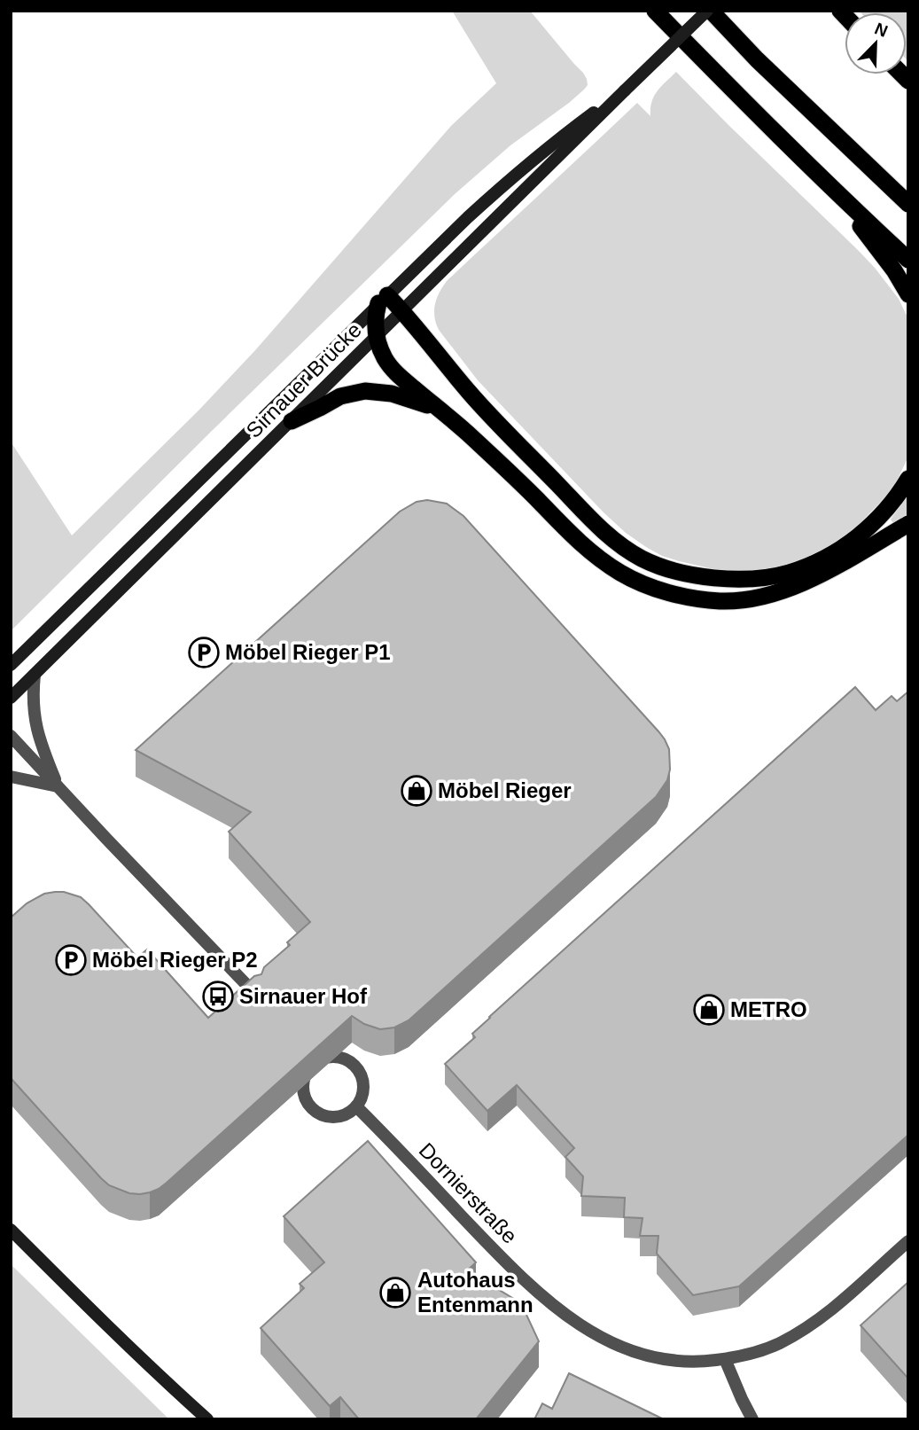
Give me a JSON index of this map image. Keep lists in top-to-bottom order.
{
  "streets": {
    "main road": ["Sirnauer Brücke"],
    "street": ["Dornierstraße"]
  },
  "places": {
    "parking": ["Möbel Rieger P1", "Möbel Rieger P2"],
    "shop": ["Möbel Rieger", "METRO", "Autohaus Entenmann"],
    "bus stop": ["Sirnauer Hof"]
  },
  "north": "top right"
}
